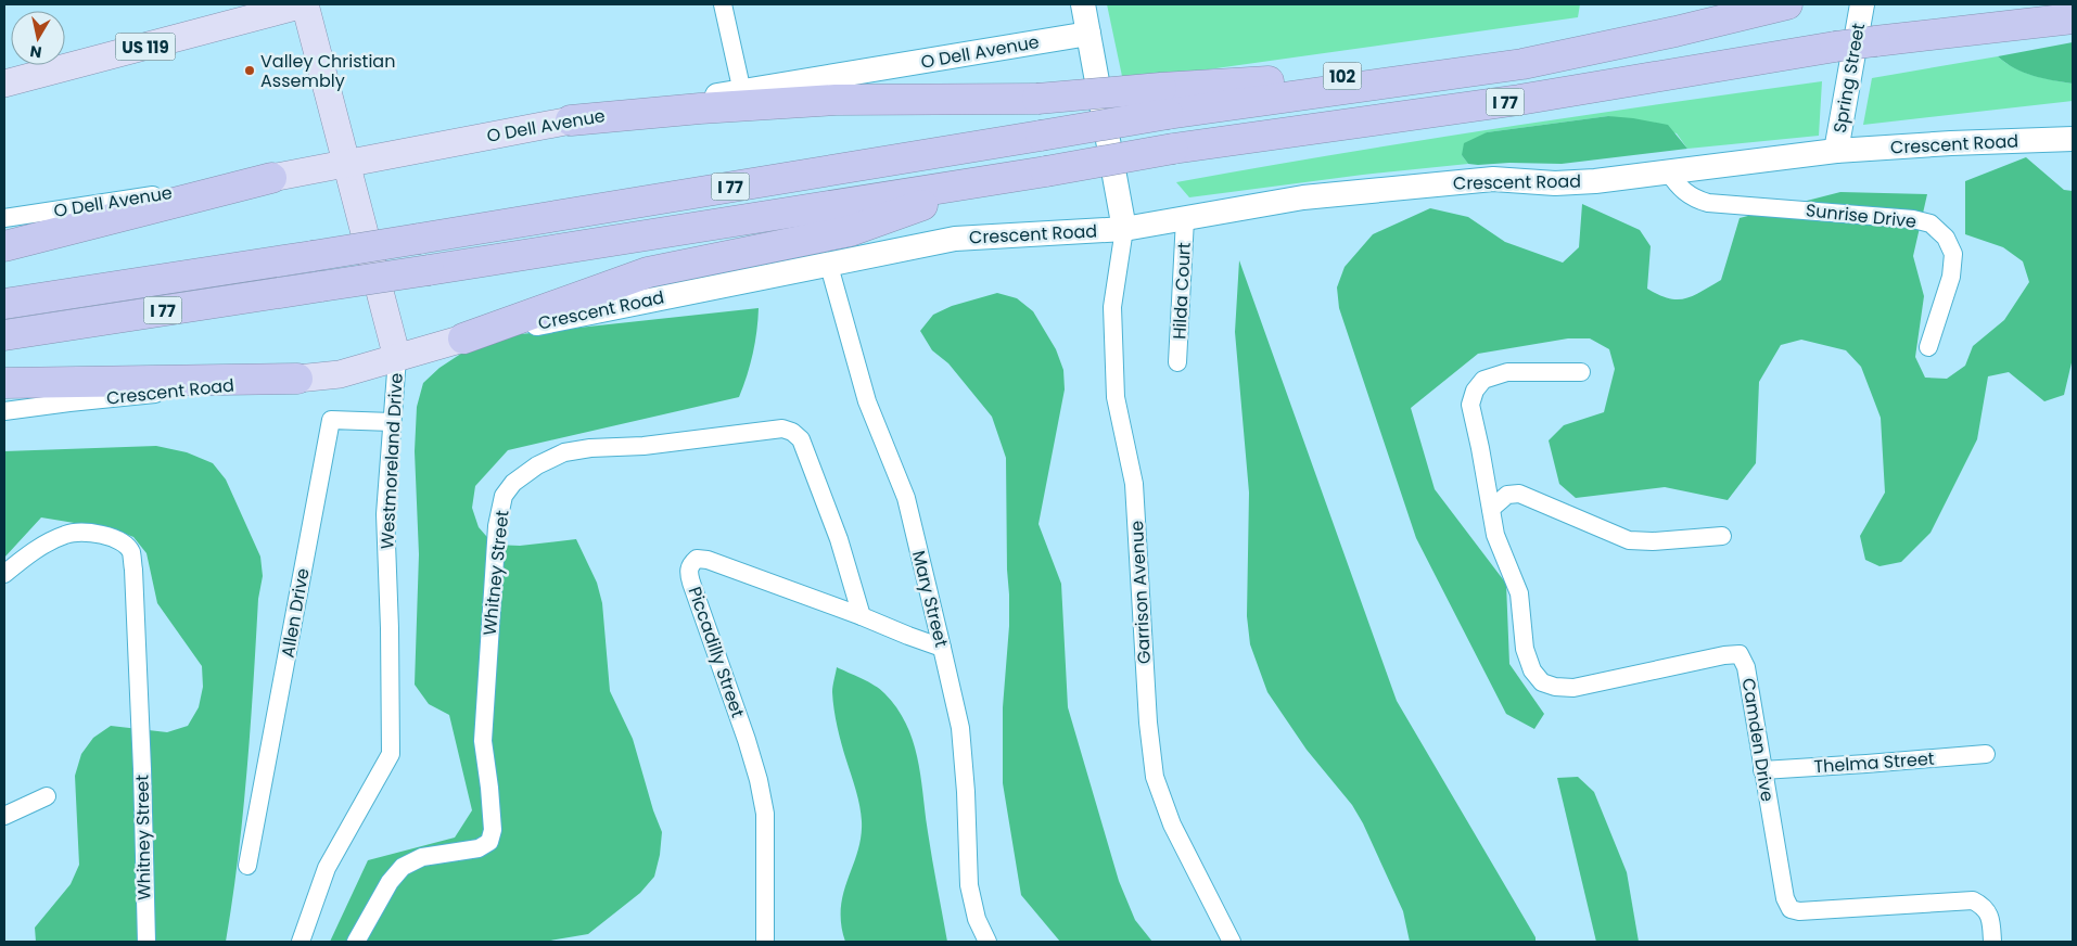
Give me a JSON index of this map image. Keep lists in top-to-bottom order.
{
  "streets": {
    "highway": ["I 77"],
    "main road": [
      "US 119",
      "O Dell Avenue",
      "Crescent Road",
      "Westmoreland Drive"
    ],
    "street": [
      "Spring Street",
      "Sunrise Drive",
      "Hilda Court",
      "Whitney Street",
      "Garrison Avenue",
      "Mary Street",
      "Allen Drive",
      "Piccadilly Street",
      "Camden Drive",
      "Thelma Street"
    ]
  },
  "crossings": [
    ["US 119", "Westmoreland Drive"],
    ["O Dell Avenue", "Westmoreland Drive"],
    ["Spring Street", "Crescent Road"],
    ["Crescent Road", "Sunrise Drive"],
    ["Crescent Road", "Hilda Court"],
    ["Crescent Road", "Westmoreland Drive"],
    ["Crescent Road", "Garrison Avenue"],
    ["Crescent Road", "Mary Street"],
    ["Westmoreland Drive", "Allen Drive"],
    ["Whitney Street", "Piccadilly Street"],
    ["Mary Street", "Piccadilly Street"],
    ["Camden Drive", "Thelma Street"]
  ],
  "places": ["Valley Christian Assembly"],
  "north": "bottom"
}
